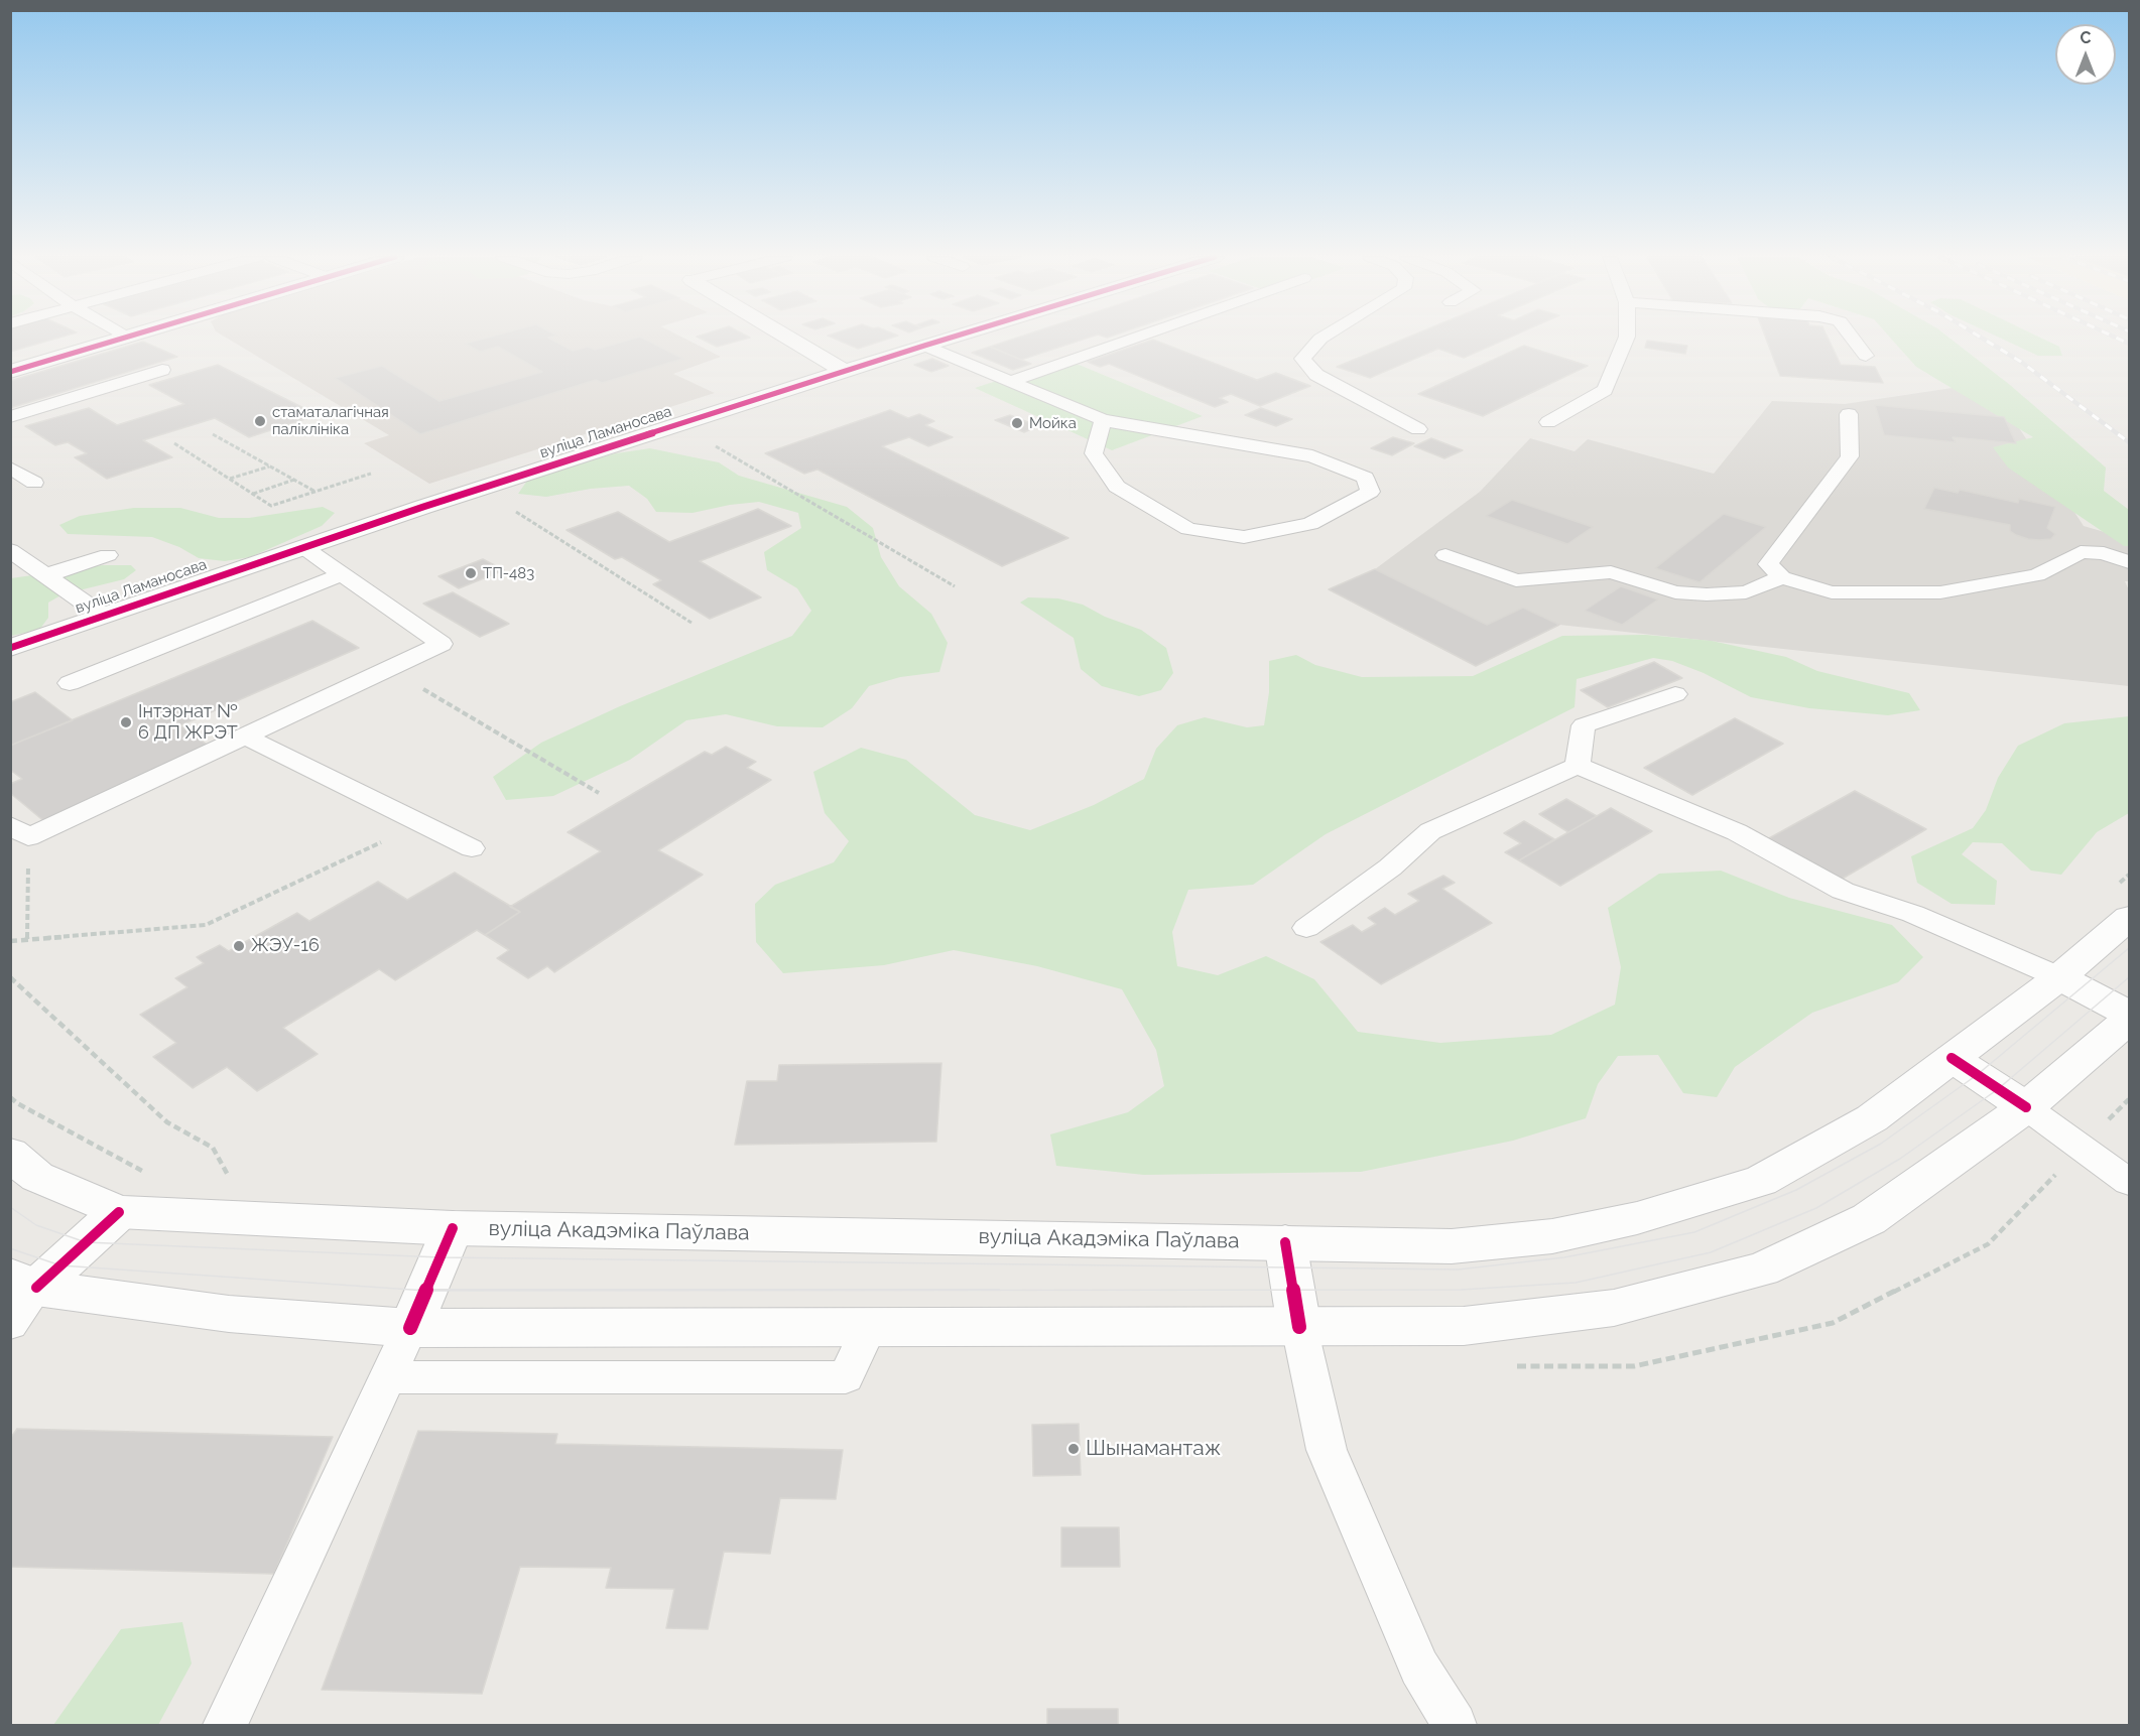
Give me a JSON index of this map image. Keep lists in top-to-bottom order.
{
  "streets": {
    "main road": ["вуліца Ламаносава", "вуліца Акадэміка Паўлава"]
  },
  "places": [
    "стаматалагічная паліклініка",
    "Мойка",
    "ТП-483",
    "Інтэрнат № 6 ДП ЖРЭТ",
    "ЖЭУ-16",
    "Шынамантаж"
  ],
  "north": "top"
}
